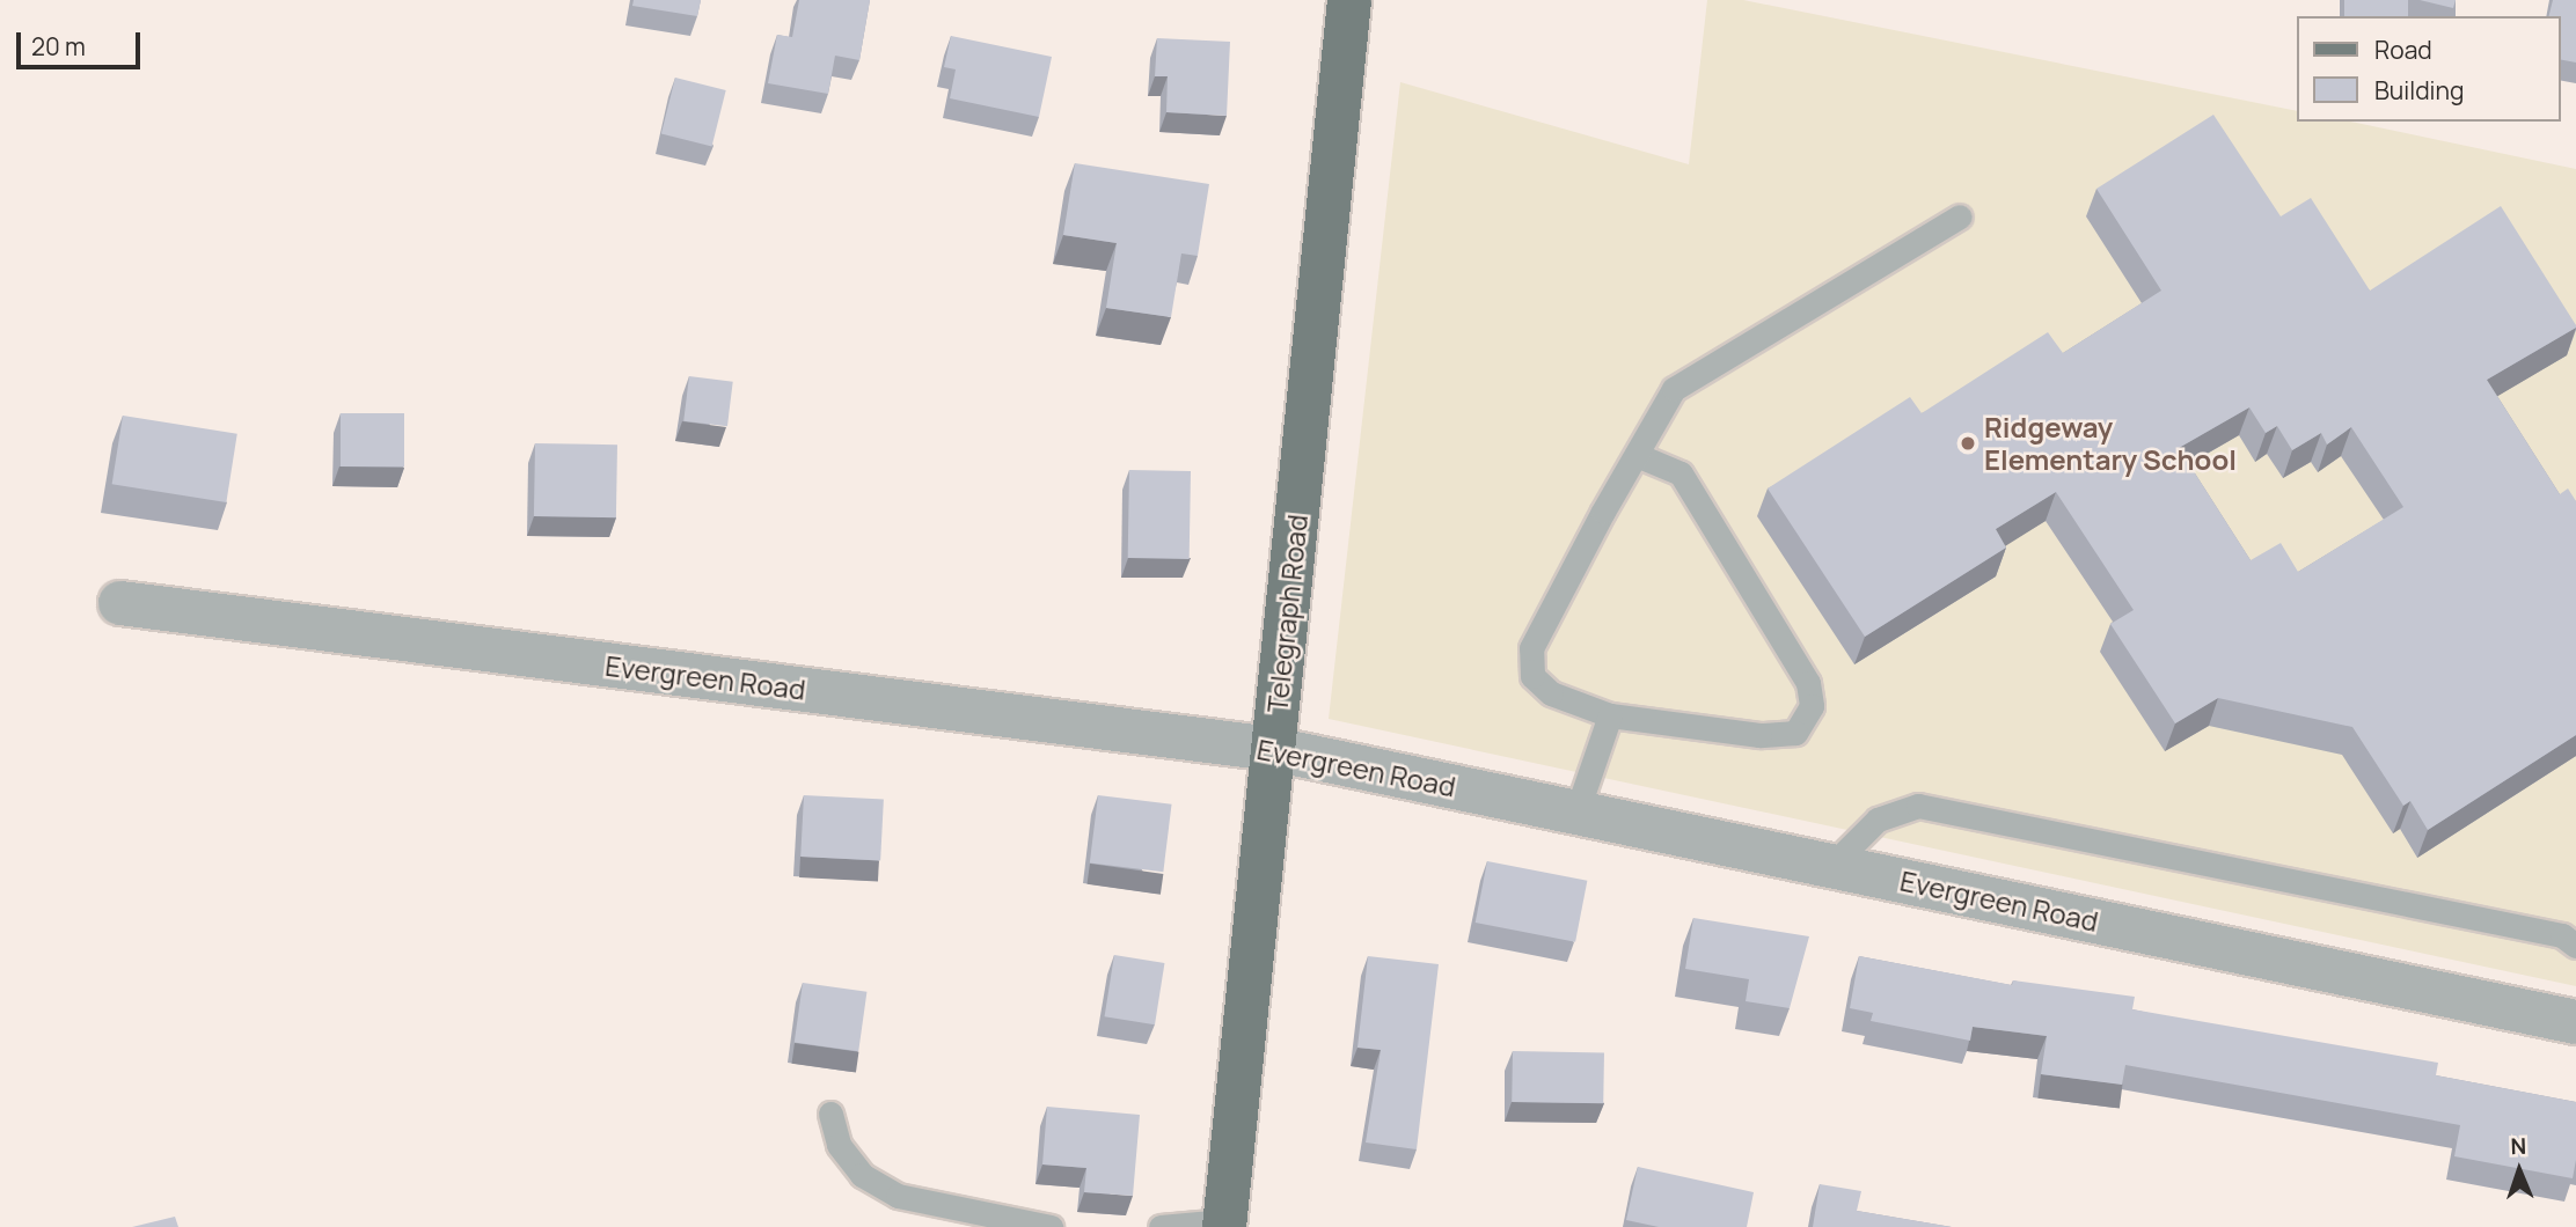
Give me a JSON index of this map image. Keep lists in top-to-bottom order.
{
  "streets": {
    "main road": ["Telegraph Road"],
    "street": ["Evergreen Road"]
  },
  "crossings": [
    ["Telegraph Road", "Evergreen Road"]
  ],
  "places": ["Ridgeway Elementary School"],
  "legend": ["Road", "Building"],
  "scale_bar": "20 m",
  "north": "top"
}
